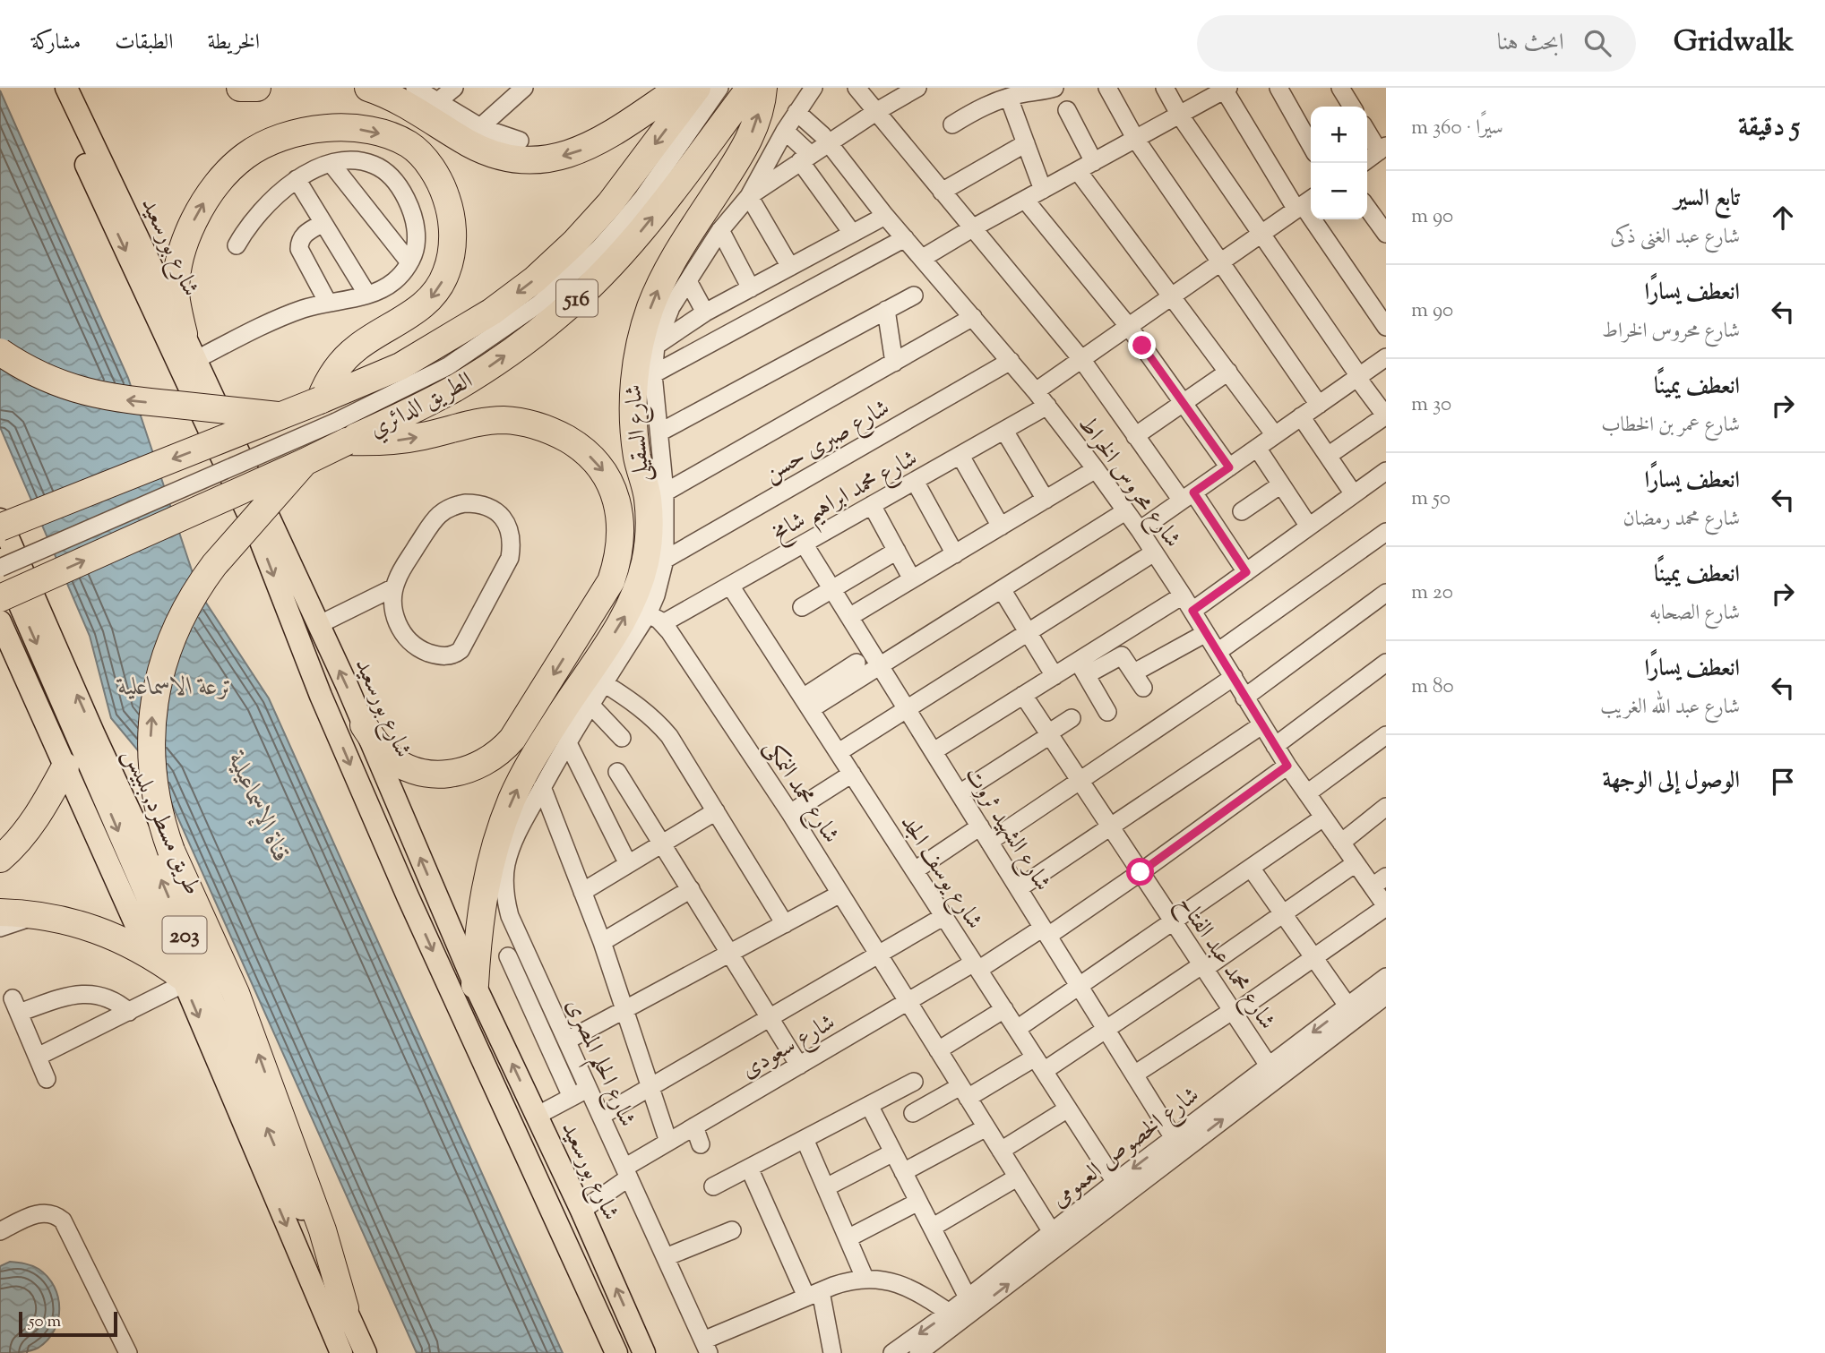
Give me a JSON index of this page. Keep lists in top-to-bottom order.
{
  "streets": {
    "highway": ["516", "الطريق الدائري"],
    "main road": ["شارع بورسعيد", "طريق مسطرد, بلبيس", "203"],
    "street": [
      "شارع السقيلى",
      "شارع صبرى حسن",
      "شارع محروس الخراط",
      "شارع محمد ابراهيم شامخ",
      "شارع محمد النمكى",
      "شارع الشهيد ثروت",
      "شارع يوسف الجد",
      "شارع محمد عبد الفتاح",
      "شارع سعودى",
      "شارع الحلم المصرى",
      "شارع الخصوص العمومى"
    ]
  },
  "crossings": [
    ["شارع بورسعيد", "شارع سعودى"],
    ["شارع السقيلى", "شارع صبرى حسن"],
    ["شارع السقيلى", "شارع محروس الخراط"],
    ["شارع السقيلى", "شارع محمد ابراهيم شامخ"],
    ["شارع السقيلى", "شارع محمد النمكى"],
    ["شارع السقيلى", "شارع الحلم المصرى"],
    ["شارع صبرى حسن", "شارع محروس الخراط"],
    ["شارع محروس الخراط", "شارع محمد ابراهيم شامخ"],
    ["شارع محروس الخراط", "شارع سعودى"],
    ["شارع محمد ابراهيم شامخ", "شارع محمد النمكى"],
    ["شارع محمد ابراهيم شامخ", "شارع الشهيد ثروت"],
    ["شارع محمد ابراهيم شامخ", "شارع يوسف الجد"],
    ["شارع محمد النمكى", "شارع سعودى"],
    ["شارع محمد النمكى", "شارع الخصوص العمومى"],
    ["شارع الشهيد ثروت", "شارع سعودى"],
    ["شارع الشهيد ثروت", "شارع الخصوص العمومى"],
    ["شارع يوسف الجد", "شارع سعودى"],
    ["شارع يوسف الجد", "شارع الخصوص العمومى"],
    ["شارع محمد عبد الفتاح", "شارع سعودى"],
    ["شارع محمد عبد الفتاح", "شارع الخصوص العمومى"],
    ["شارع سعودى", "شارع الحلم المصرى"]
  ],
  "water": ["ترعة الاسماعلية", "قناة الإسماعيلية"],
  "scale_bar": "50 m",
  "page": {
    "header": "Gridwalk",
    "search": "ابحث هنا",
    "nav": ["الخريطة", "الطبقات", "مشاركة"],
    "heading": ["5 دقيقة", "سيرًا · 360 m"],
    "map_buttons": ["+", "−"],
    "list": [
      ["تابع السير", "شارع عبد الغنى ذكى", "90 m"],
      ["انعطف يسارًا", "شارع محروس الخراط", "90 m"],
      ["انعطف يمينًا", "شارع عمر بن الخطاب", "30 m"],
      ["انعطف يسارًا", "شارع محمد رمضان", "50 m"],
      ["انعطف يمينًا", "شارع الصحابه", "20 m"],
      ["انعطف يسارًا", "شارع عبد الله الغريب", "80 m"],
      "الوصول إلى الوجهة"
    ],
    "scale": "50 m"
  }
}
